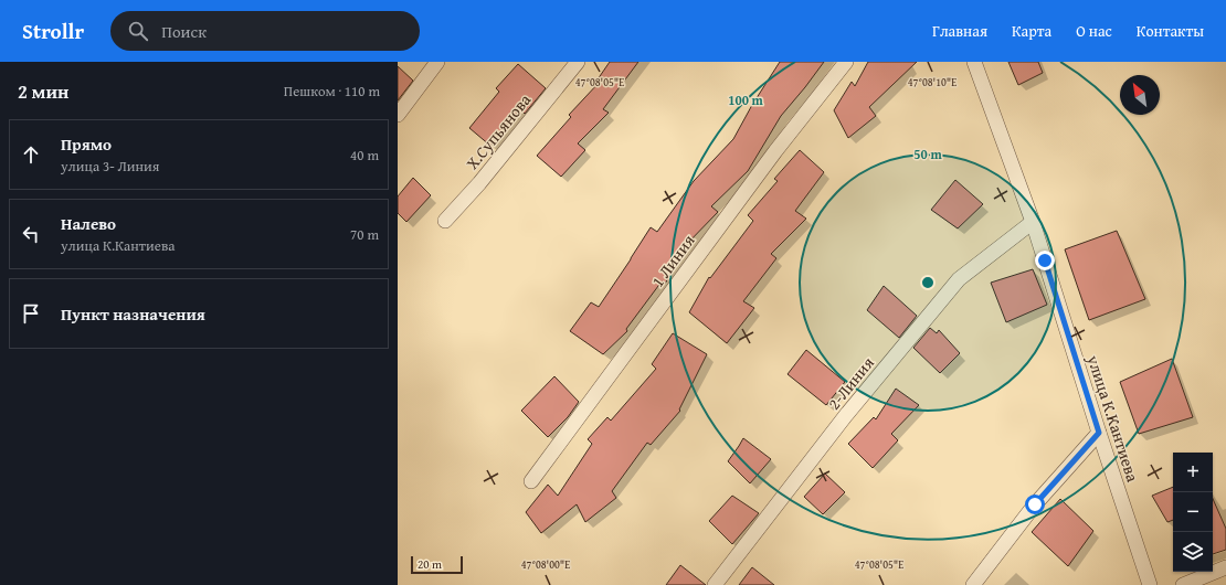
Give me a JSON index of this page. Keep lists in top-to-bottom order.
{
  "streets": {
    "street": [
      "Х.Супьянова",
      "1 Линия",
      "2-Линия",
      "улица К.Кантиева"
    ]
  },
  "crossings": [
    ["2-Линия", "улица К.Кантиева"]
  ],
  "scale_bar": "20 m",
  "north": "top left",
  "page": {
    "header": "Strollr",
    "search": "Поиск",
    "nav": [
      "Главная",
      "Карта",
      "О нас",
      "Контакты"
    ],
    "heading": ["2 мин", "Пешком · 110 m"],
    "list": [
      ["Прямо", "улица 3- Линия", "40 m"],
      ["Налево", "улица К.Кантиева", "70 m"],
      "Пункт назначения"
    ],
    "map_buttons": ["+", "−"],
    "scale": "20 m"
  },
  "coordinates": ["47°08'05\"E", "47°08'10\"E", "47°08'00\"E"],
  "rings": ["100 m", "50 m"]
}
